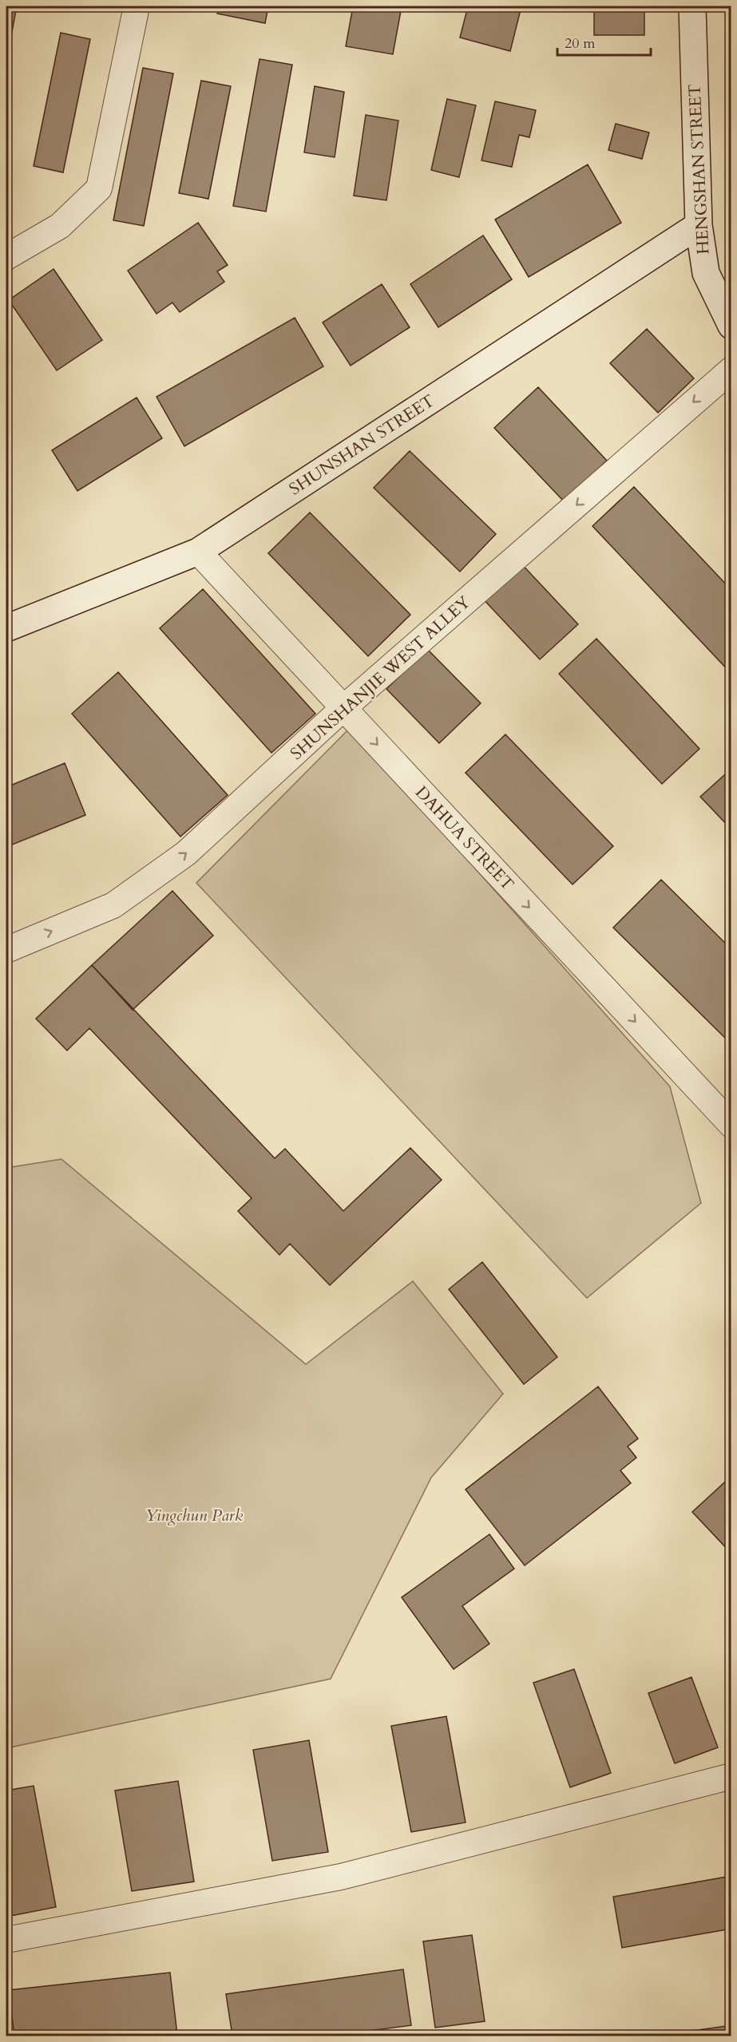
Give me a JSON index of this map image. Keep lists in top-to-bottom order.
{
  "streets": {
    "street": [
      "HENGSHAN STREET",
      "SHUNSHAN STREET",
      "SHUNSHANJIE WEST ALLEY",
      "DAHUA STREET"
    ]
  },
  "crossings": [
    ["HENGSHAN STREET", "SHUNSHAN STREET"],
    ["SHUNSHAN STREET", "DAHUA STREET"],
    ["SHUNSHANJIE WEST ALLEY", "DAHUA STREET"]
  ],
  "one_way": ["DAHUA STREET"],
  "parks": ["Yingchun Park"],
  "scale_bar": "20 m"
}
